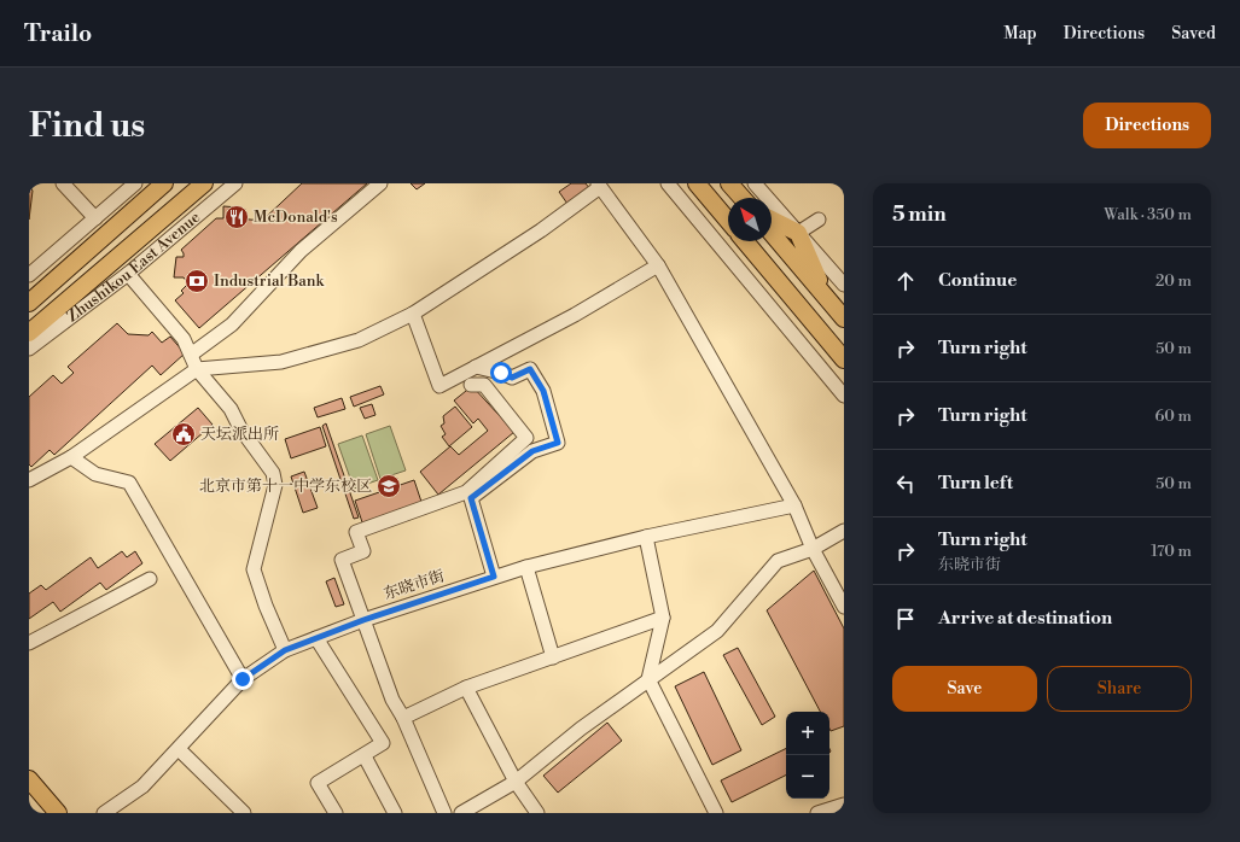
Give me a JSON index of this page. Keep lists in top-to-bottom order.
{
  "streets": {
    "street": ["Zhushikou East Avenue", "东晓市街"]
  },
  "places": {
    "restaurant": ["McDonald's"],
    "bank": ["Industrial Bank"],
    "public building": ["天坛派出所"],
    "school or university": ["北京市第十一中学东校区"]
  },
  "north": "top left",
  "page": {
    "header": "Trailo",
    "nav": ["Map", "Directions", "Saved"],
    "buttons": [
      "Directions",
      ["Save", "Share"]
    ],
    "title": "Find us",
    "heading": ["5 min", "Walk · 350 m"],
    "list": [
      ["Continue", "20 m"],
      ["Turn right", "50 m"],
      ["Turn right", "60 m"],
      ["Turn left", "50 m"],
      ["Turn right", "东晓市街", "170 m"],
      "Arrive at destination"
    ],
    "map_buttons": ["+", "−"]
  }
}
